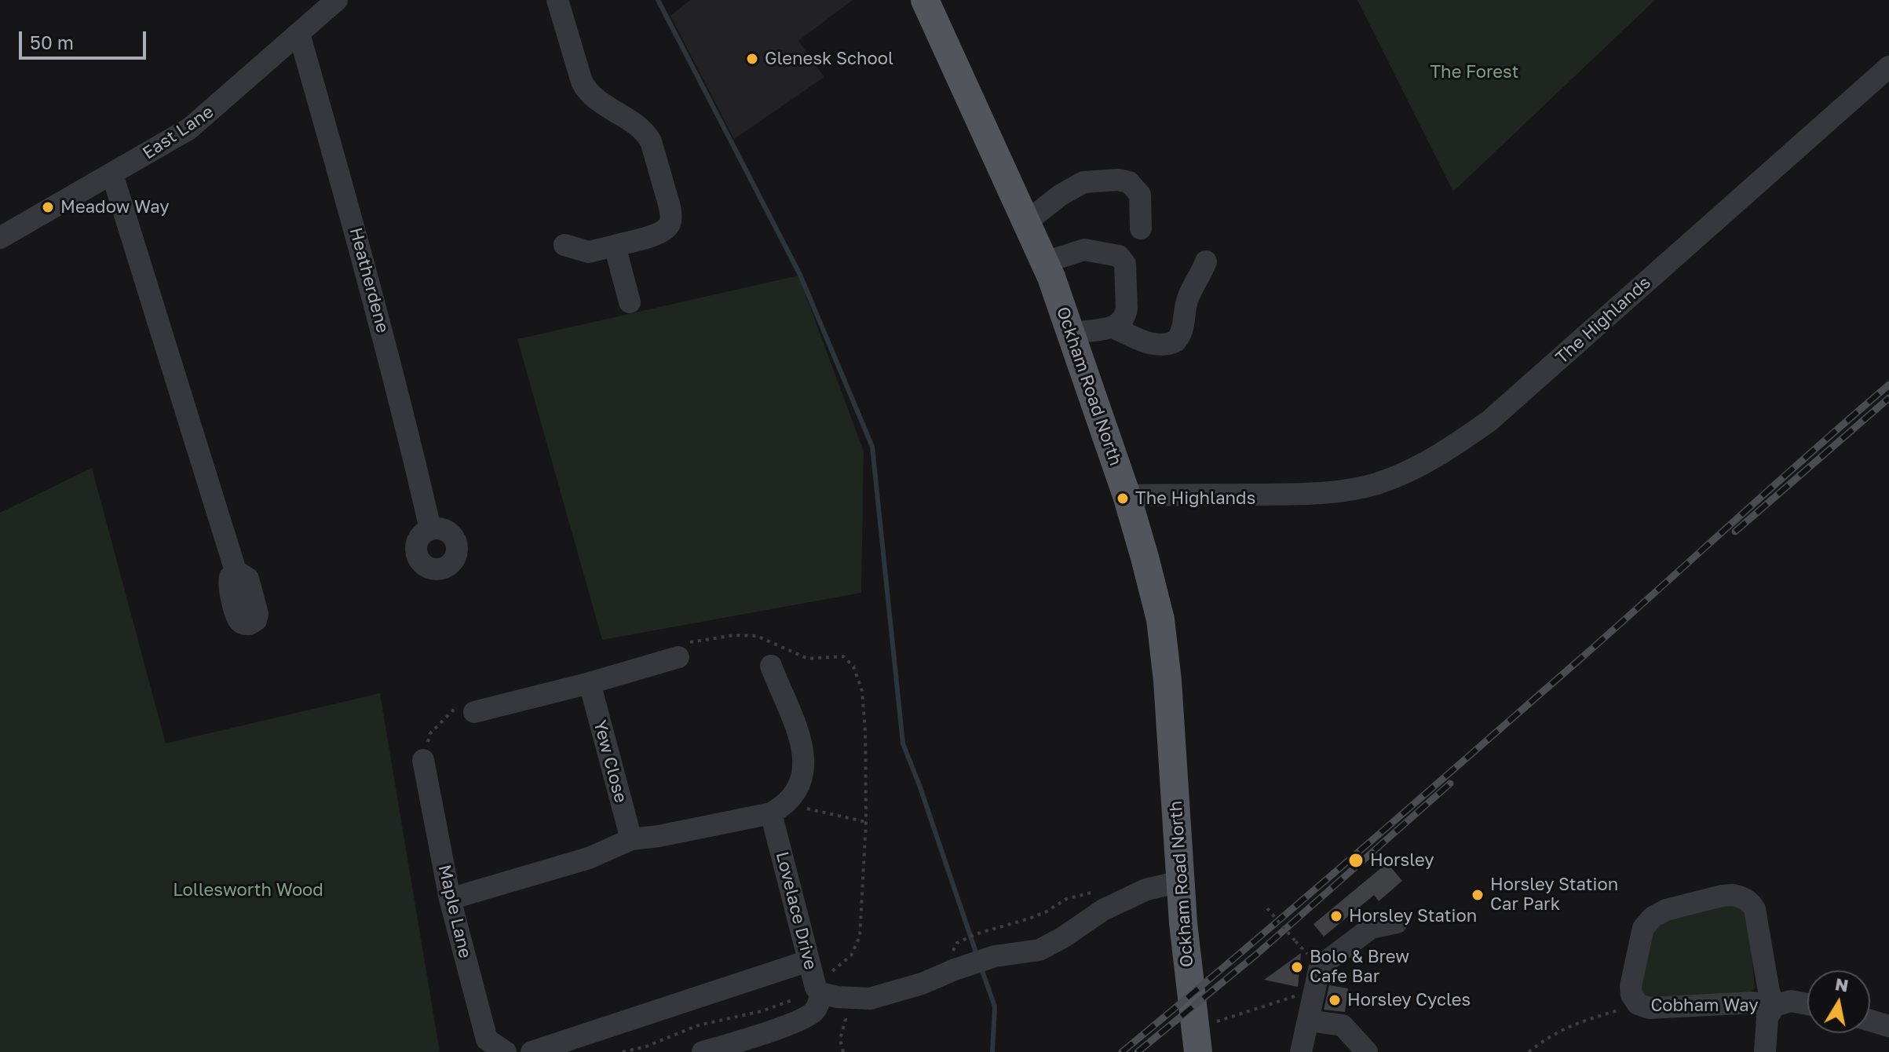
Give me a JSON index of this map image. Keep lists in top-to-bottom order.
{
  "streets": {
    "main road": ["Ockham Road North"],
    "street": [
      "East Lane",
      "Heatherdene",
      "The Highlands",
      "Yew Close",
      "Lovelace Drive",
      "Maple Lane",
      "Cobham Way"
    ]
  },
  "crossings": [
    ["East Lane", "Heatherdene"],
    ["The Highlands", "Ockham Road North"]
  ],
  "parks": ["The Forest", "Lollesworth Wood"],
  "places": [
    "Glenesk School",
    "Meadow Way",
    "The Highlands",
    "Horsley",
    "Horsley Station Car Park",
    "Horsley Station",
    "Bolo & Brew Cafe Bar",
    "Horsley Cycles"
  ],
  "scale_bar": "50 m",
  "north": "top"
}
